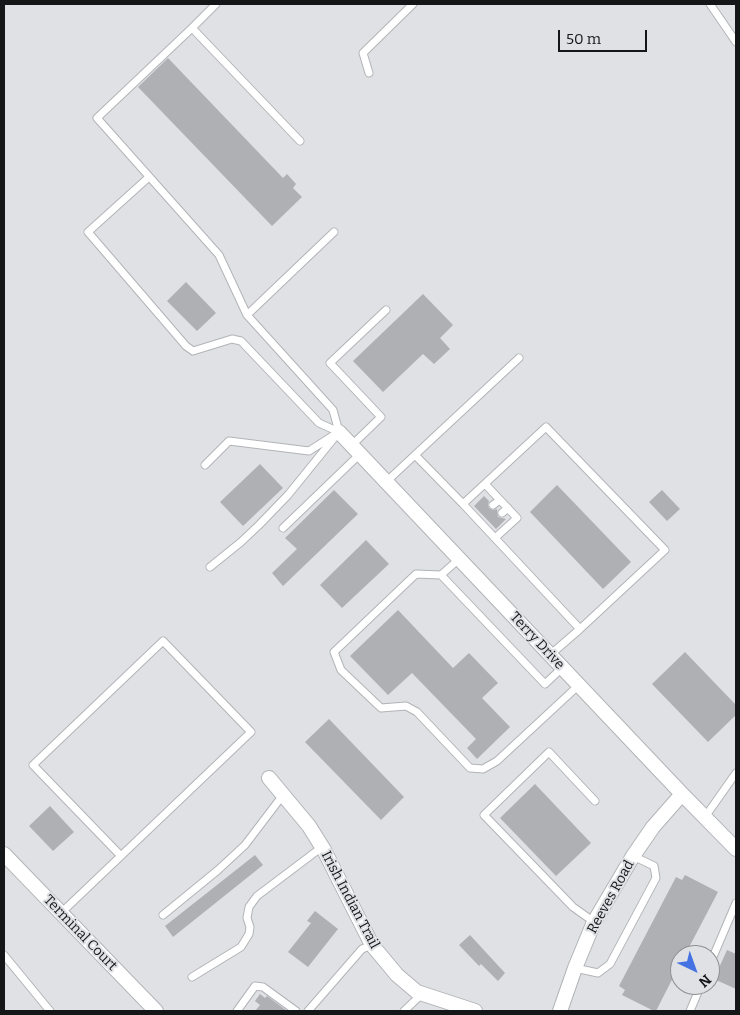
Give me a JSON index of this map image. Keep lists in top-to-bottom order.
{
  "streets": {
    "street": [
      "Terry Drive",
      "Reeves Road",
      "Irish Indian Trail",
      "Terminal Court"
    ]
  },
  "crossings": [
    ["Terry Drive", "Reeves Road"]
  ],
  "scale_bar": "50 m",
  "north": "bottom right"
}
